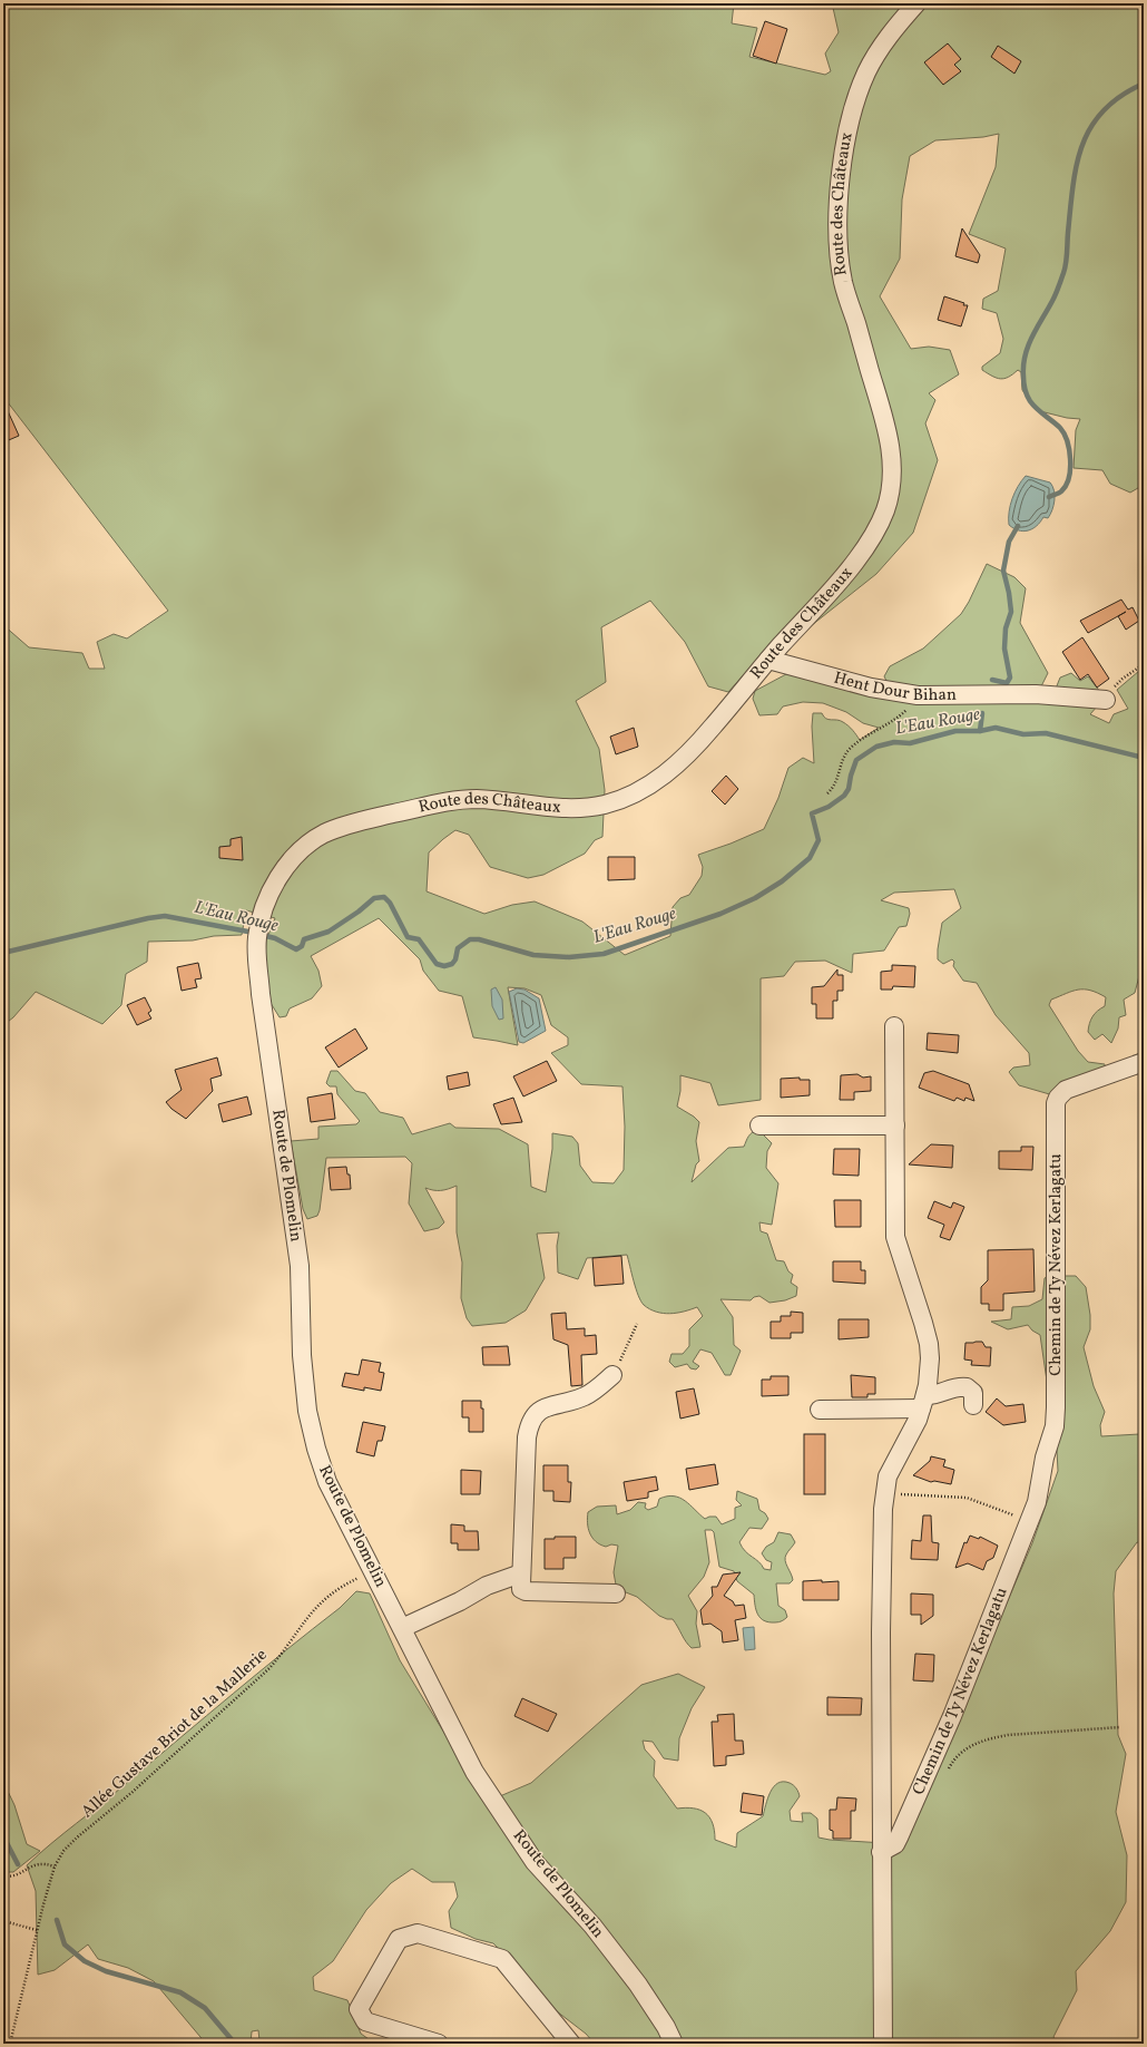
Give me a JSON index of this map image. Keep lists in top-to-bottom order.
{
  "streets": {
    "street": [
      "Route des Châteaux",
      "Hent Dour Bihan",
      "Route de Plomelin",
      "Chemin de Ty Névez Kerlagatu"
    ],
    "path": ["Allée Gustave Briot de la Mallerie"]
  },
  "crossings": [
    ["Route des Châteaux", "Hent Dour Bihan"],
    ["Route des Châteaux", "Route de Plomelin"],
    ["Route de Plomelin", "Allée Gustave Briot de la Mallerie"]
  ],
  "water": ["L'Eau Rouge"]
}
